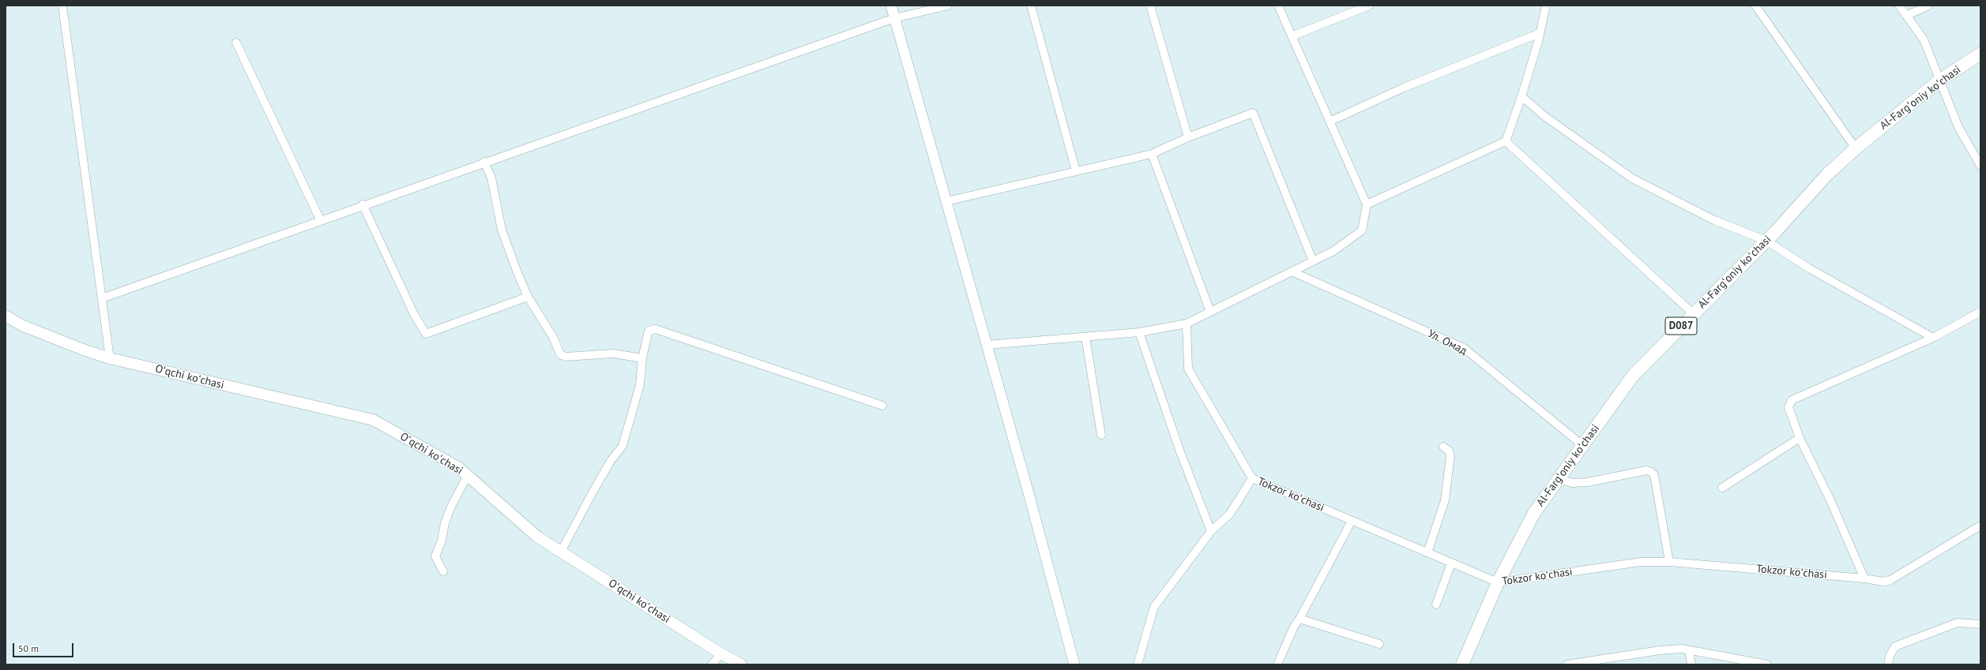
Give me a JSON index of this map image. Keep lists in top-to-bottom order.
{
  "streets": {
    "main road": ["Al-Fargʻoniy koʻchasi", "D087", "Oʻqchi koʻchasi"],
    "street": ["Ул. Омад", "Tokzor koʻchasi"]
  },
  "crossings": [
    ["Al-Fargʻoniy koʻchasi", "Ул. Омад"],
    ["Al-Fargʻoniy koʻchasi", "Tokzor koʻchasi"]
  ],
  "scale_bar": "50 m"
}
